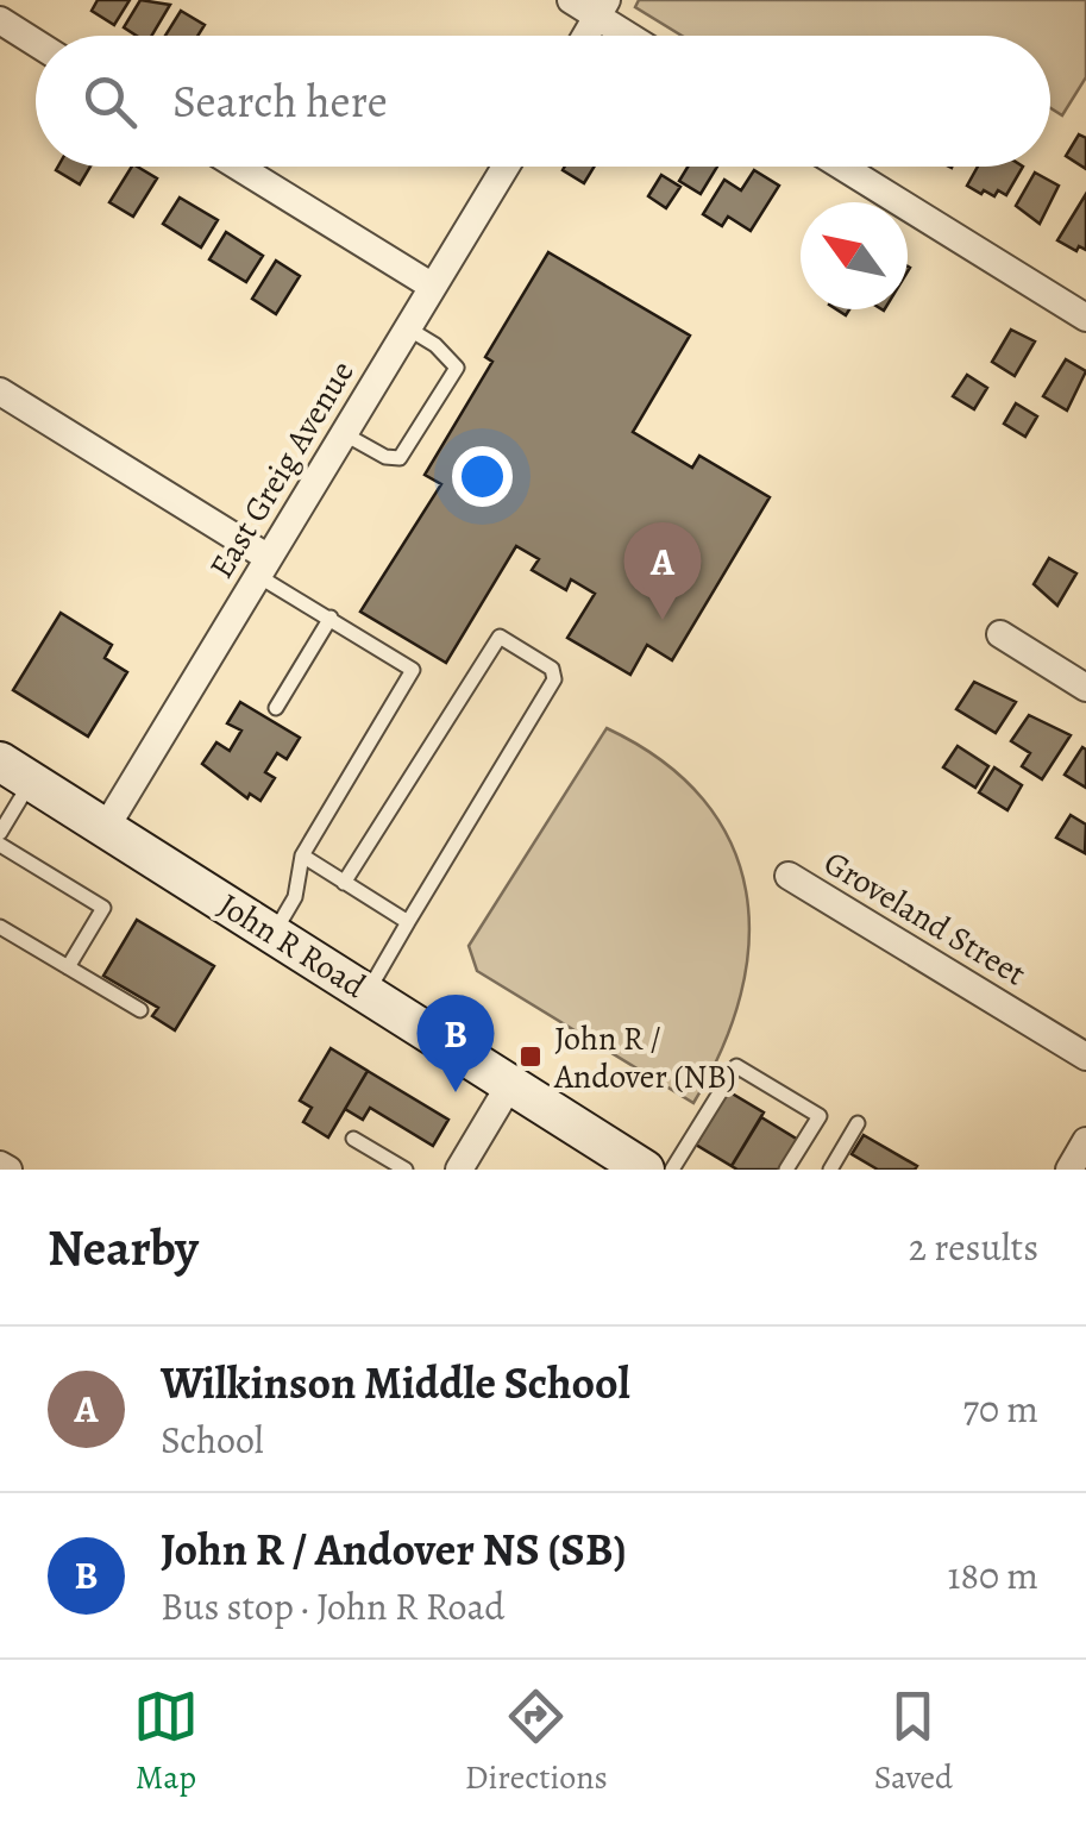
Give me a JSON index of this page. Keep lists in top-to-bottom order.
{
  "streets": {
    "main road": ["John R Road"],
    "street": ["East Greig Avenue", "Groveland Street"]
  },
  "crossings": [
    ["East Greig Avenue", "John R Road"]
  ],
  "places": {
    "transit": ["John R / Andover (NB)"]
  },
  "north": "top left",
  "page": {
    "search": "Search here",
    "pins": ["A", "B"],
    "heading": ["Nearby", "2 results"],
    "list": [
      {
        "mark": "A",
        "name": "Wilkinson Middle School",
        "note": "School",
        "value": "70 m"
      },
      {
        "mark": "B",
        "name": "John R / Andover NS (SB)",
        "note": "Bus stop · John R Road",
        "value": "180 m"
      }
    ],
    "nav": ["Map", "Directions", "Saved"]
  }
}
